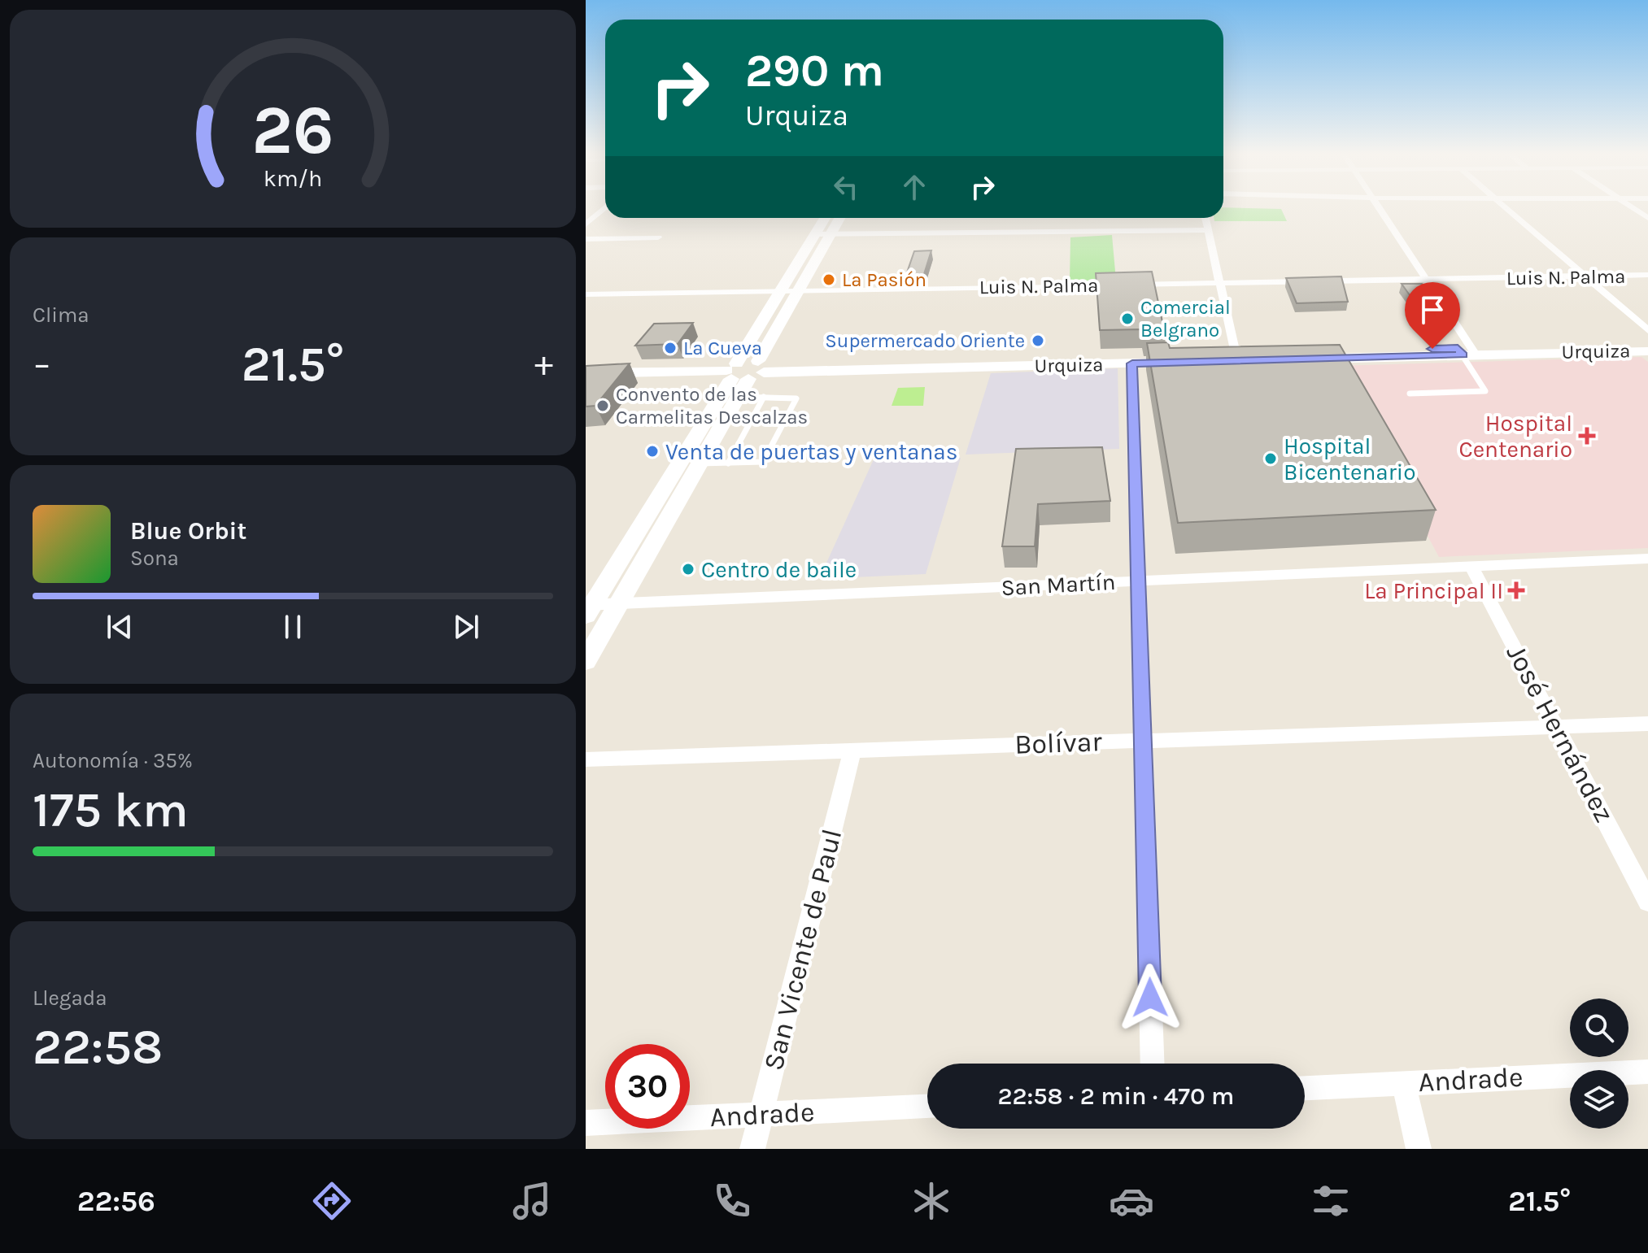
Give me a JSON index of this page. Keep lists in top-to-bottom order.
{
  "streets": {
    "main road": ["Urquiza"],
    "street": [
      "Luis N. Palma",
      "San Martín",
      "José Hernández",
      "Bolívar",
      "San Vicente de Paul",
      "Andrade"
    ]
  },
  "crossings": [
    ["San Martín", "José Hernández"],
    ["José Hernández", "Bolívar"],
    ["Bolívar", "San Vicente de Paul"],
    ["San Vicente de Paul", "Andrade"]
  ],
  "places": {
    "other": [
      "La Pasión",
      "Comercial Belgrano",
      "Supermercado Oriente",
      "La Cueva",
      "Convento de las Carmelitas Descalzas",
      "Venta de puertas y ventanas",
      "Hospital Bicentenario",
      "Centro de baile"
    ],
    "health": ["Hospital Centenario", "La Principal II"]
  },
  "page": {
    "turn": ["290 m", "Urquiza"],
    "tile": [
      "Clima",
      ["Autonomía · 35%", "175 km"],
      ["Llegada", "22:58"]
    ],
    "heat": ["−", "21.5°", "+"],
    "song": ["Blue Orbit", "Sona"],
    "limit": "30",
    "trip": "22:58 · 2 min · 470 m",
    "tabs": ["22:56", "21.5°"],
    "gauge": ["26", "km/h"]
  }
}
